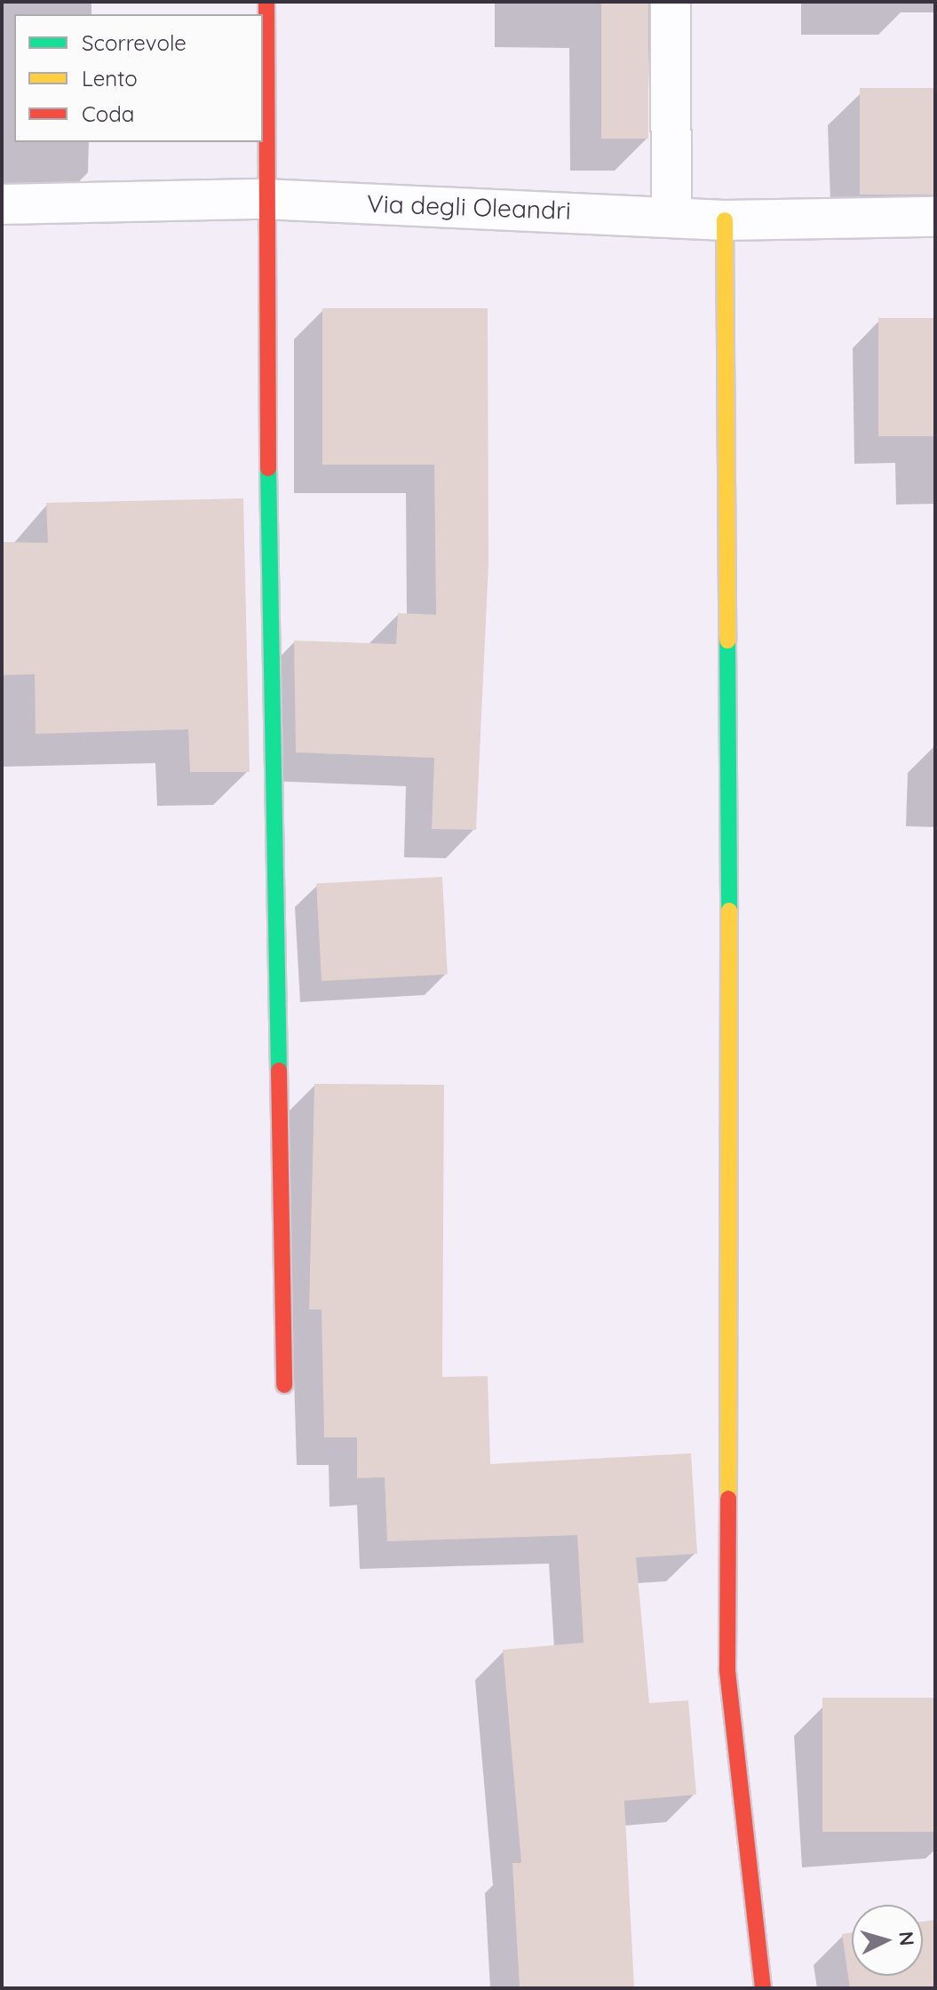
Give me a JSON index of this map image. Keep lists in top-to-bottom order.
{
  "streets": {
    "street": ["Via degli Oleandri"]
  },
  "legend": ["Scorrevole", "Lento", "Coda"],
  "north": "right"
}
